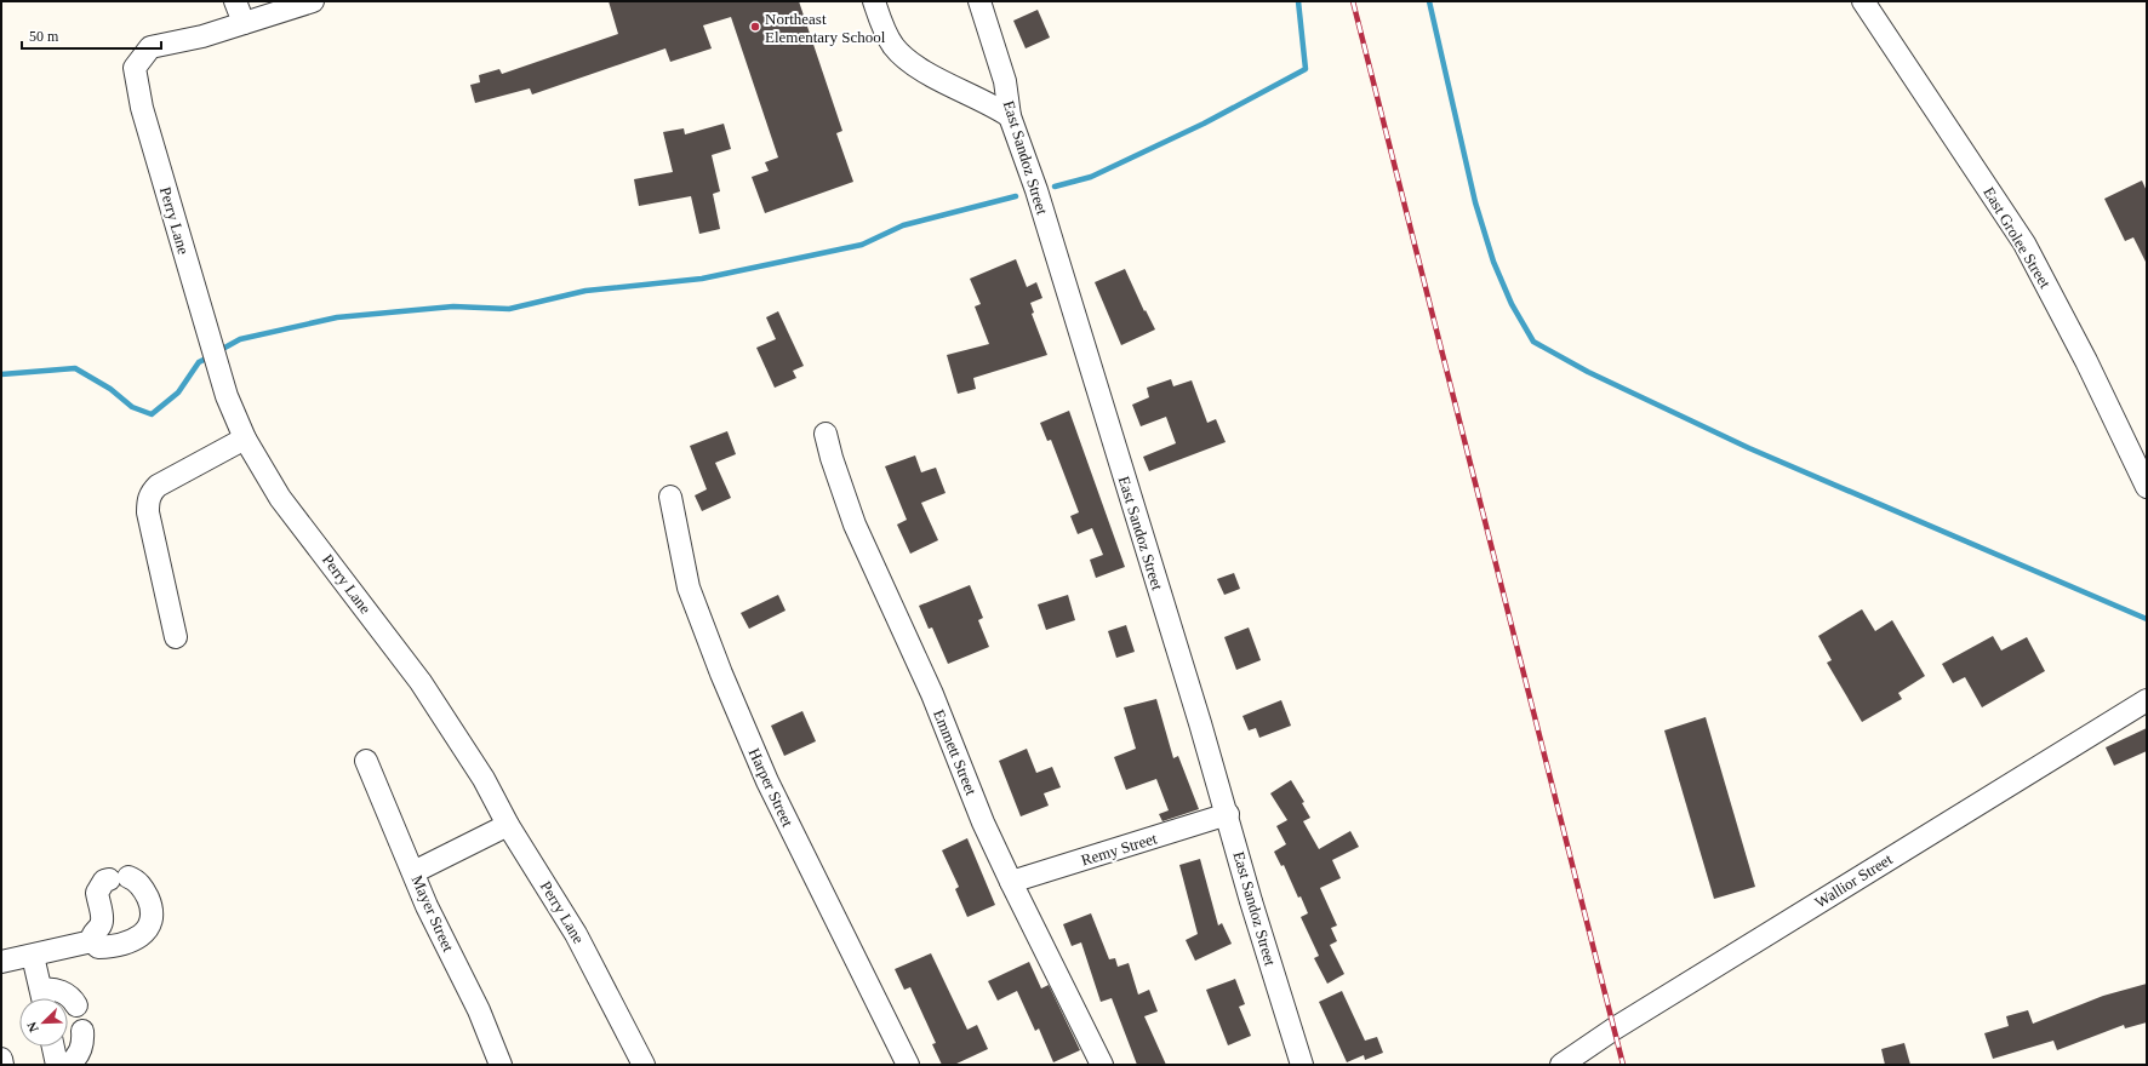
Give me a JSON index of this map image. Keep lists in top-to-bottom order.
{
  "streets": {
    "street": [
      "East Sandoz Street",
      "Perry Lane",
      "East Grolee Street",
      "Emmett Street",
      "Harper Street",
      "Remy Street",
      "Wallior Street",
      "Mayer Street"
    ]
  },
  "crossings": [
    ["East Sandoz Street", "Remy Street"],
    ["Emmett Street", "Remy Street"]
  ],
  "places": ["Northeast Elementary School"],
  "scale_bar": "50 m",
  "north": "bottom left"
}
